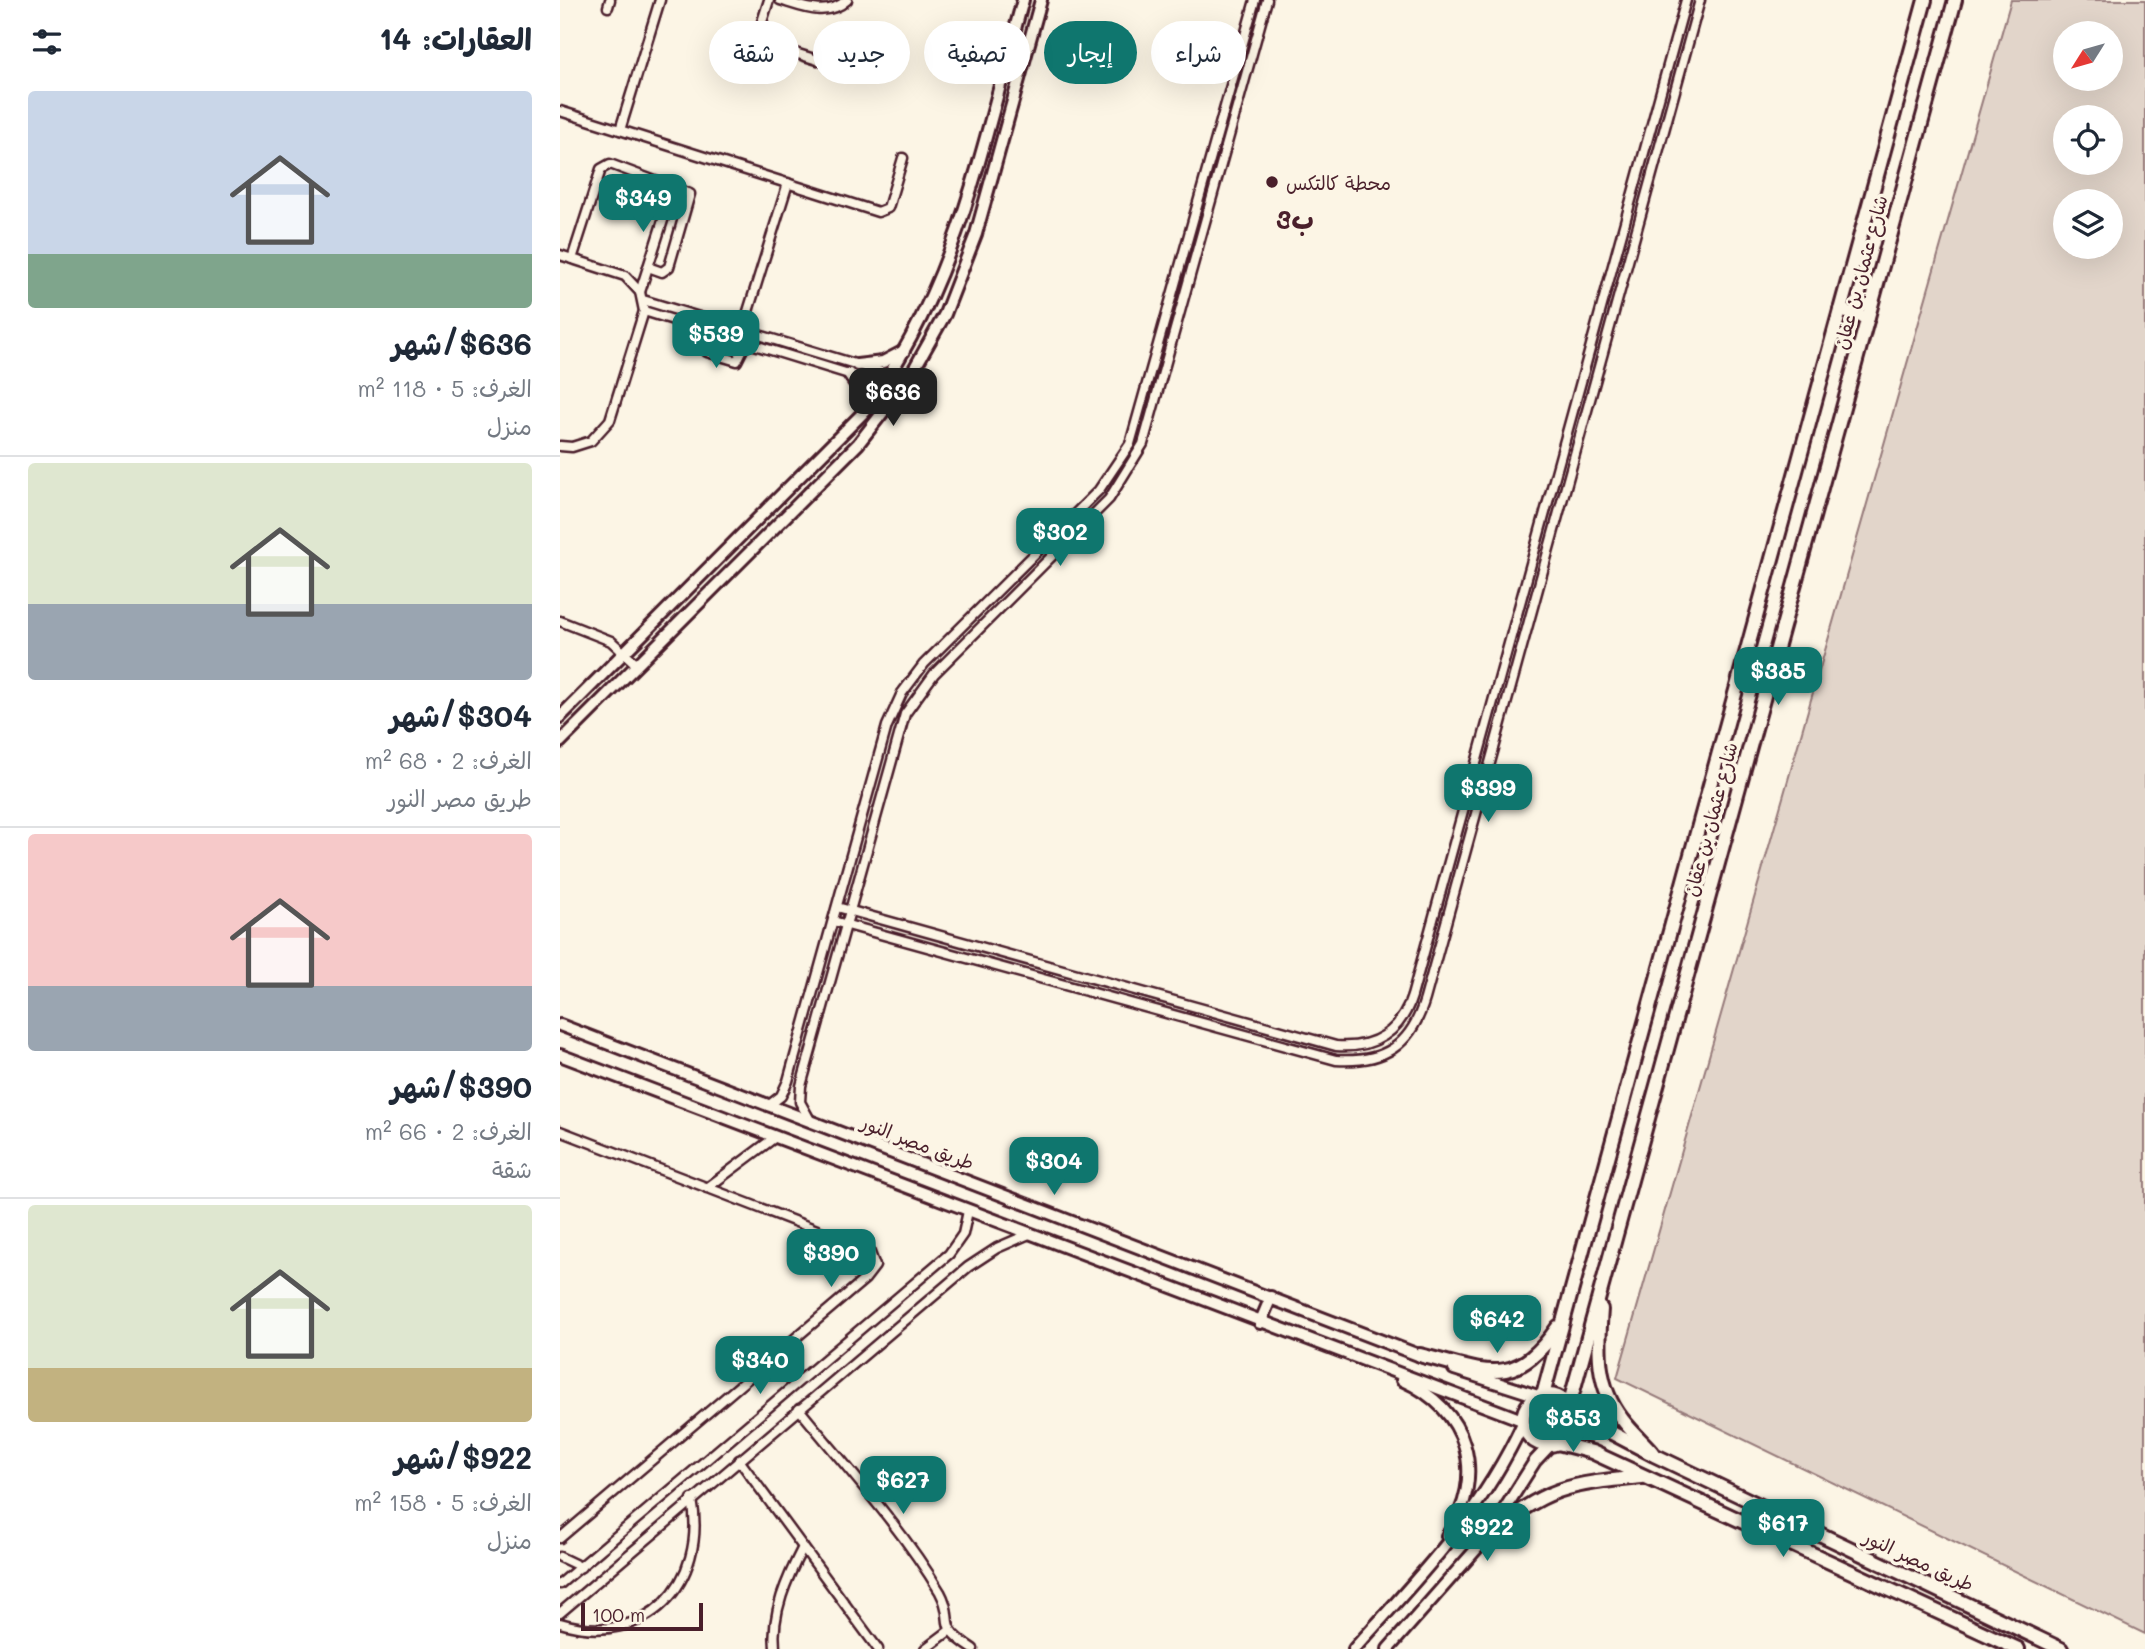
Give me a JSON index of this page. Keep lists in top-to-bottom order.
{
  "streets": {
    "main road": ["شارع عثمان بن عفان", "طريق مصر النور"]
  },
  "crossings": [
    ["شارع عثمان بن عفان", "طريق مصر النور"]
  ],
  "districts": ["ب3"],
  "places": ["محطة كالتكس"],
  "scale_bar": "100 m",
  "north": "bottom left",
  "page": {
    "heading": "العقارات: 14",
    "chip": [
      "شراء",
      "إيجار",
      "تصفية",
      "جديد",
      "شقة"
    ],
    "list": [
      {
        "name": "$636/شهر",
        "note": "الغرف: 5 · 118 m² · منزل"
      },
      {
        "name": "$304/شهر",
        "note": "الغرف: 2 · 68 m² · طريق مصر النور"
      },
      {
        "name": "$390/شهر",
        "note": "الغرف: 2 · 66 m² · شقة"
      },
      {
        "name": "$922/شهر",
        "note": "الغرف: 5 · 158 m² · منزل"
      }
    ],
    "price": [
      "$349",
      "$539",
      "$636",
      "$302",
      "$385",
      "$399",
      "$304",
      "$390",
      "$642",
      "$340",
      "$853",
      "$627",
      "$617",
      "$922"
    ],
    "scale": "100 m"
  }
}
